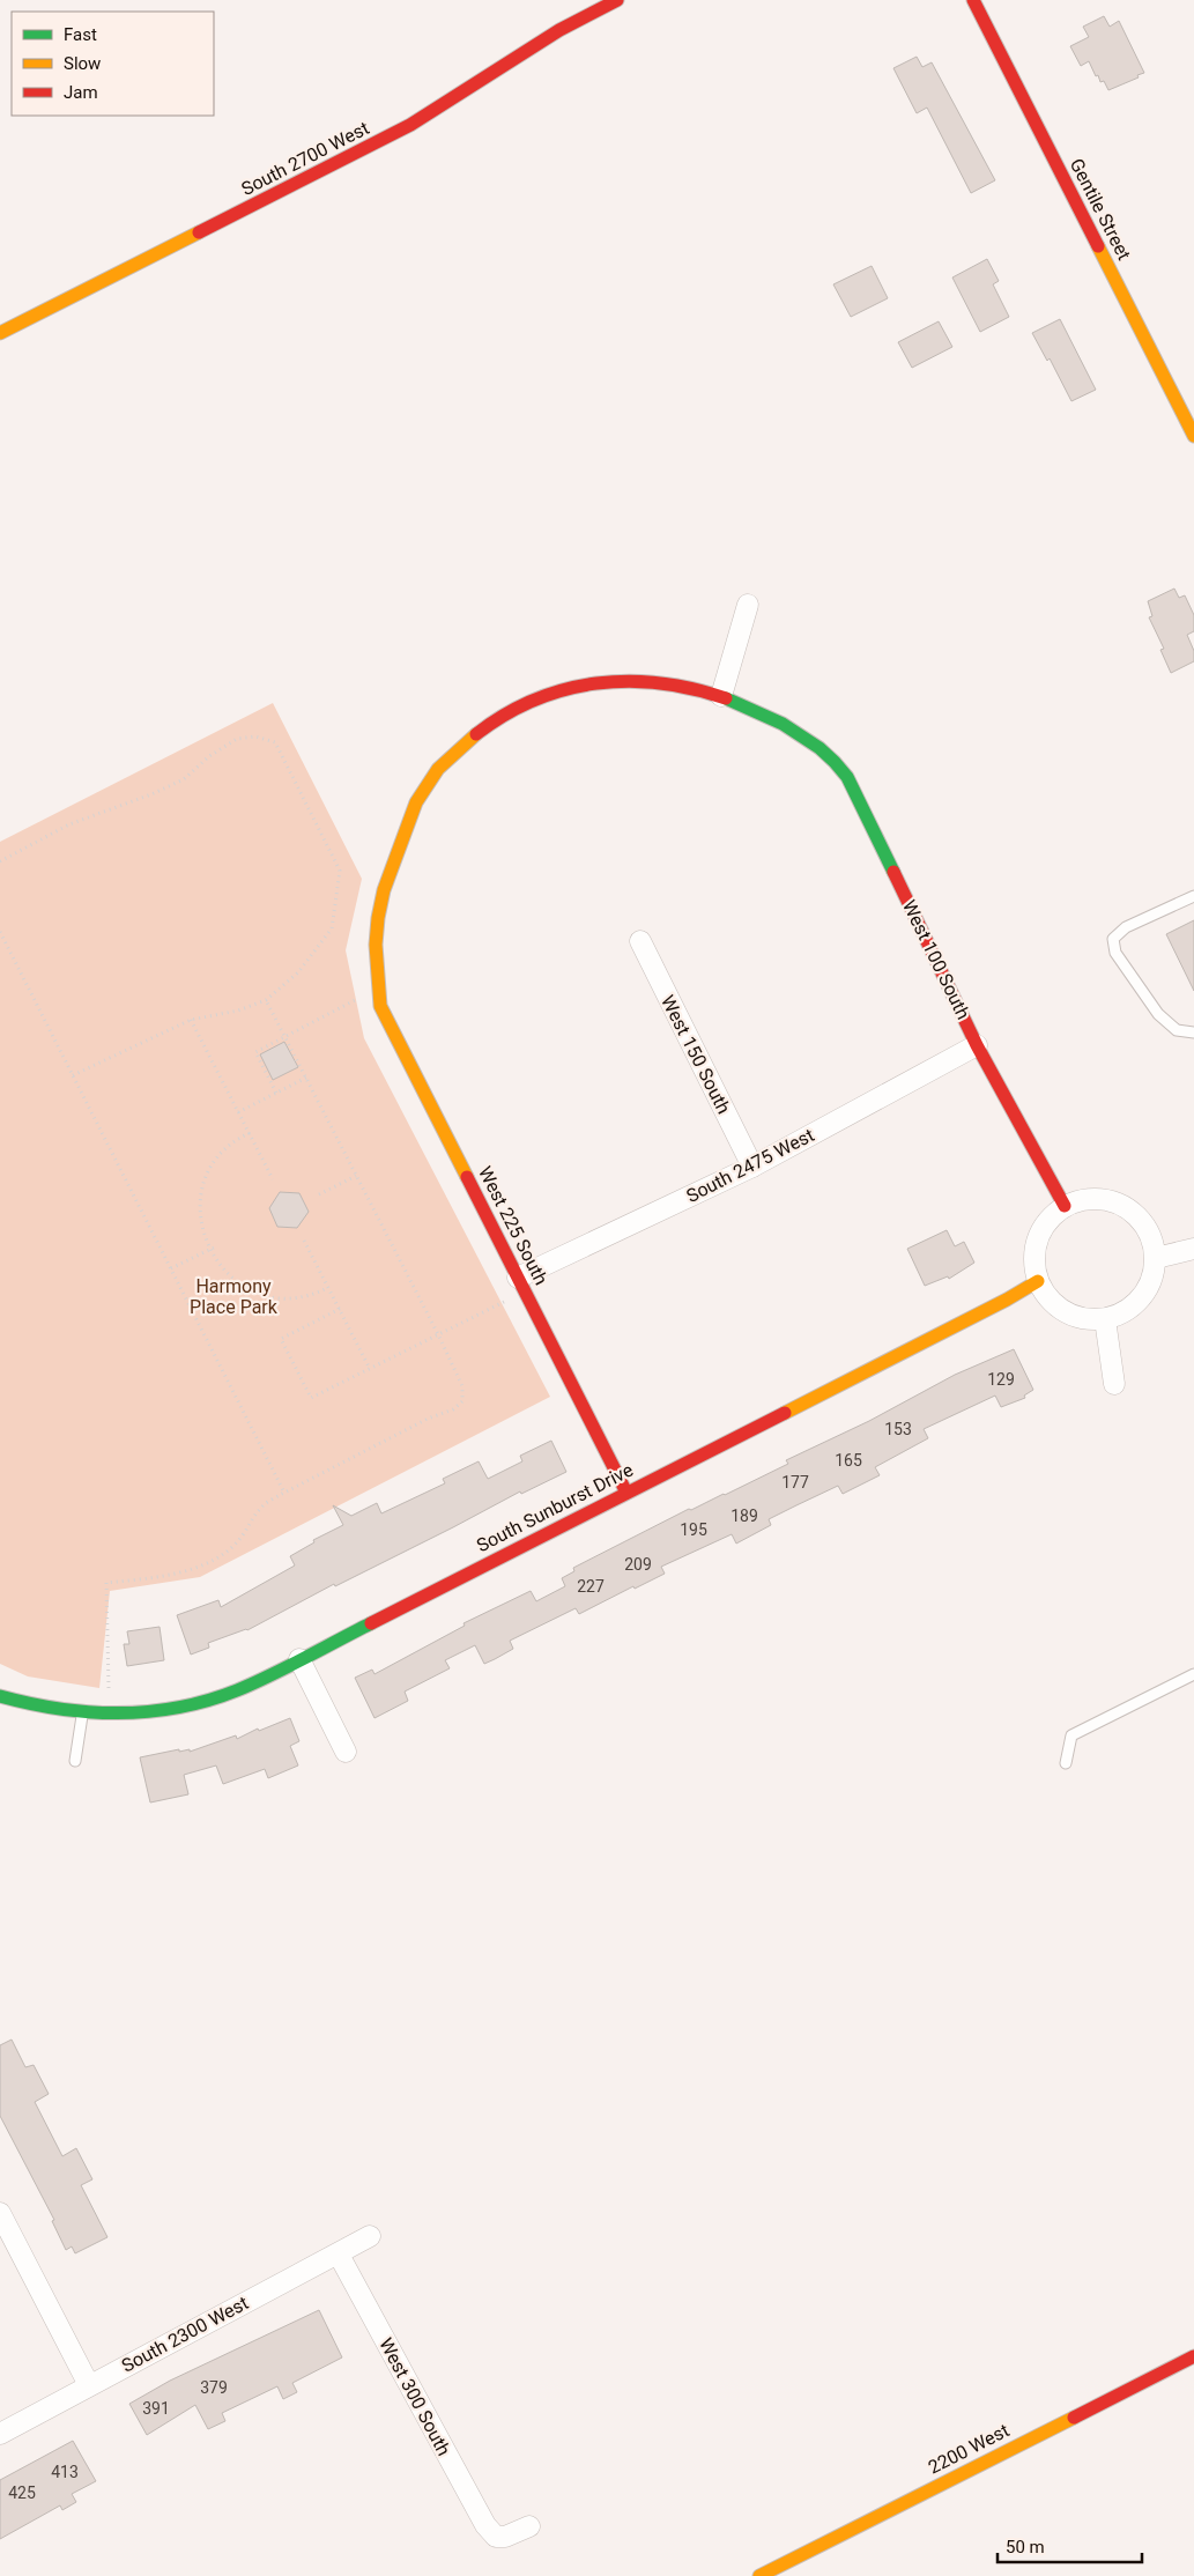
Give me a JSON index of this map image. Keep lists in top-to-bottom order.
{
  "streets": {
    "street": [
      "South 2700 West",
      "Gentile Street",
      "West 100 South",
      "West 150 South",
      "South 2475 West",
      "West 225 South",
      "South Sunburst Drive",
      "South 2300 West",
      "West 300 South",
      "2200 West"
    ]
  },
  "crossings": [
    ["West 100 South", "South 2475 West"],
    ["West 100 South", "West 225 South"],
    ["West 100 South", "South Sunburst Drive"],
    ["West 150 South", "South 2475 West"],
    ["South 2475 West", "West 225 South"],
    ["West 225 South", "South Sunburst Drive"],
    ["South 2300 West", "West 300 South"]
  ],
  "parks": ["Harmony Place Park"],
  "house_numbers": [
    "129",
    "153",
    "165",
    "177",
    "189",
    "195",
    "209",
    "227",
    "379",
    "391",
    "413",
    "425"
  ],
  "legend": ["Fast", "Slow", "Jam"],
  "scale_bar": "50 m"
}
